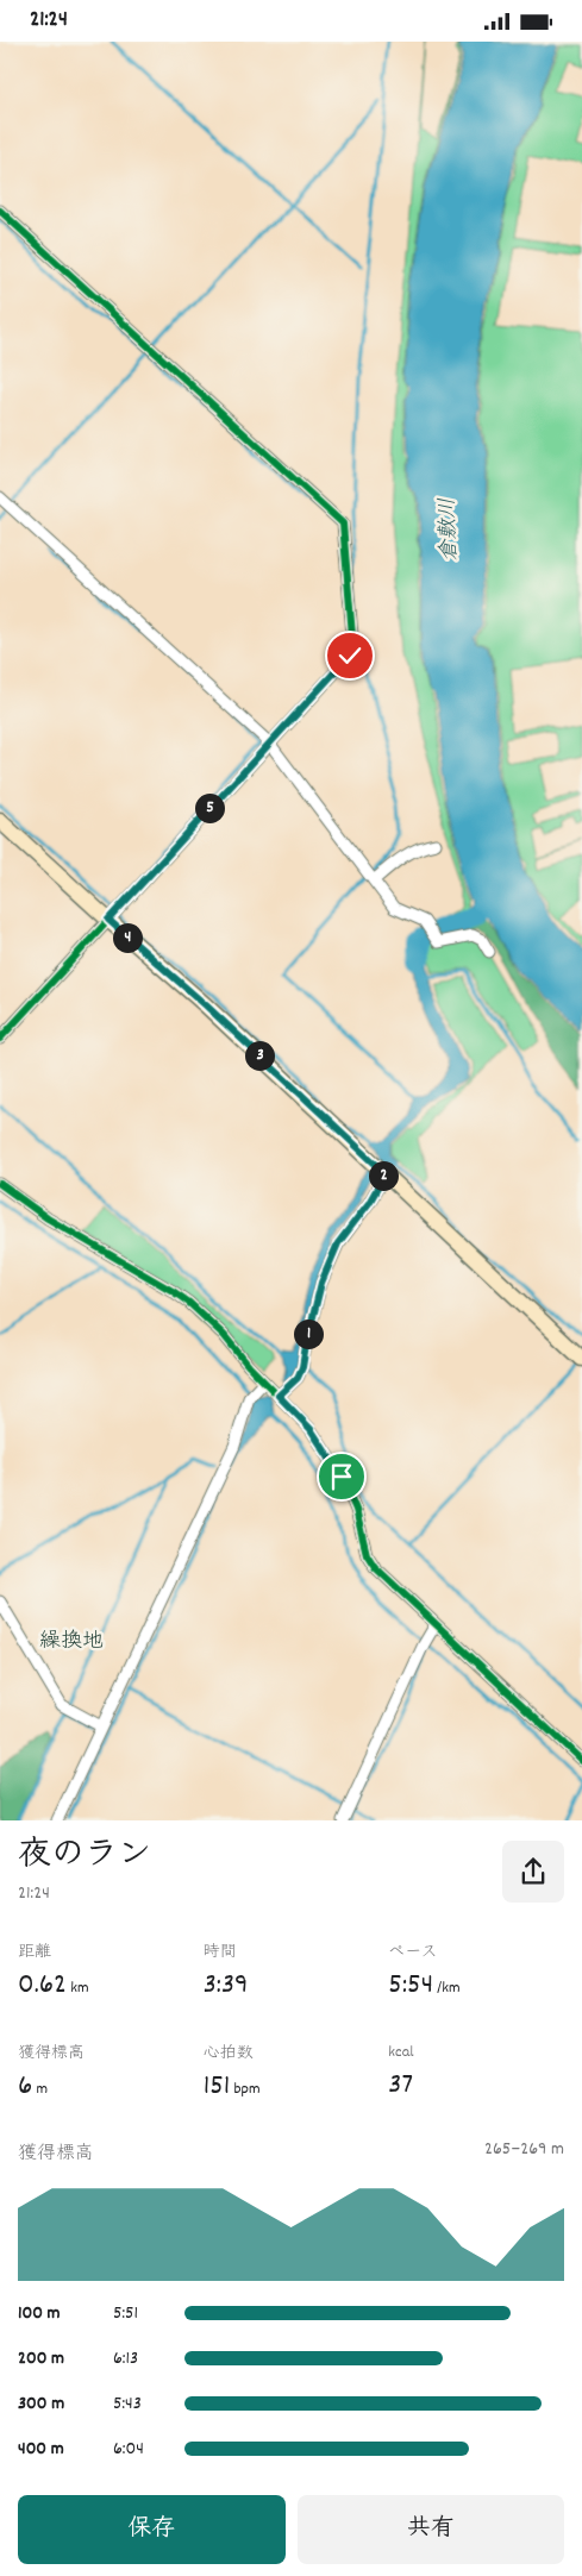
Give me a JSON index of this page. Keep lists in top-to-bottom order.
{
  "districts": ["繰換地"],
  "water": ["倉敷川"],
  "page": {
    "status": "21:24",
    "pins": [
      "5",
      "4",
      "3",
      "2",
      "1"
    ],
    "heading": ["夜のラン", "21:24"],
    "stats": [
      ["距離", "0.62 km"],
      ["時間", "3:39"],
      ["ペース", "5:54 /km"],
      ["獲得標高", "6 m"],
      ["心拍数", "151 bpm"],
      ["kcal", "37"]
    ],
    "chart": ["獲得標高", "265–269 m"],
    "list": [
      {
        "name": "100 m",
        "note": "5:51"
      },
      {
        "name": "200 m",
        "note": "6:13"
      },
      {
        "name": "300 m",
        "note": "5:43"
      },
      {
        "name": "400 m",
        "note": "6:04"
      }
    ],
    "buttons": ["保存", "共有"]
  }
}
